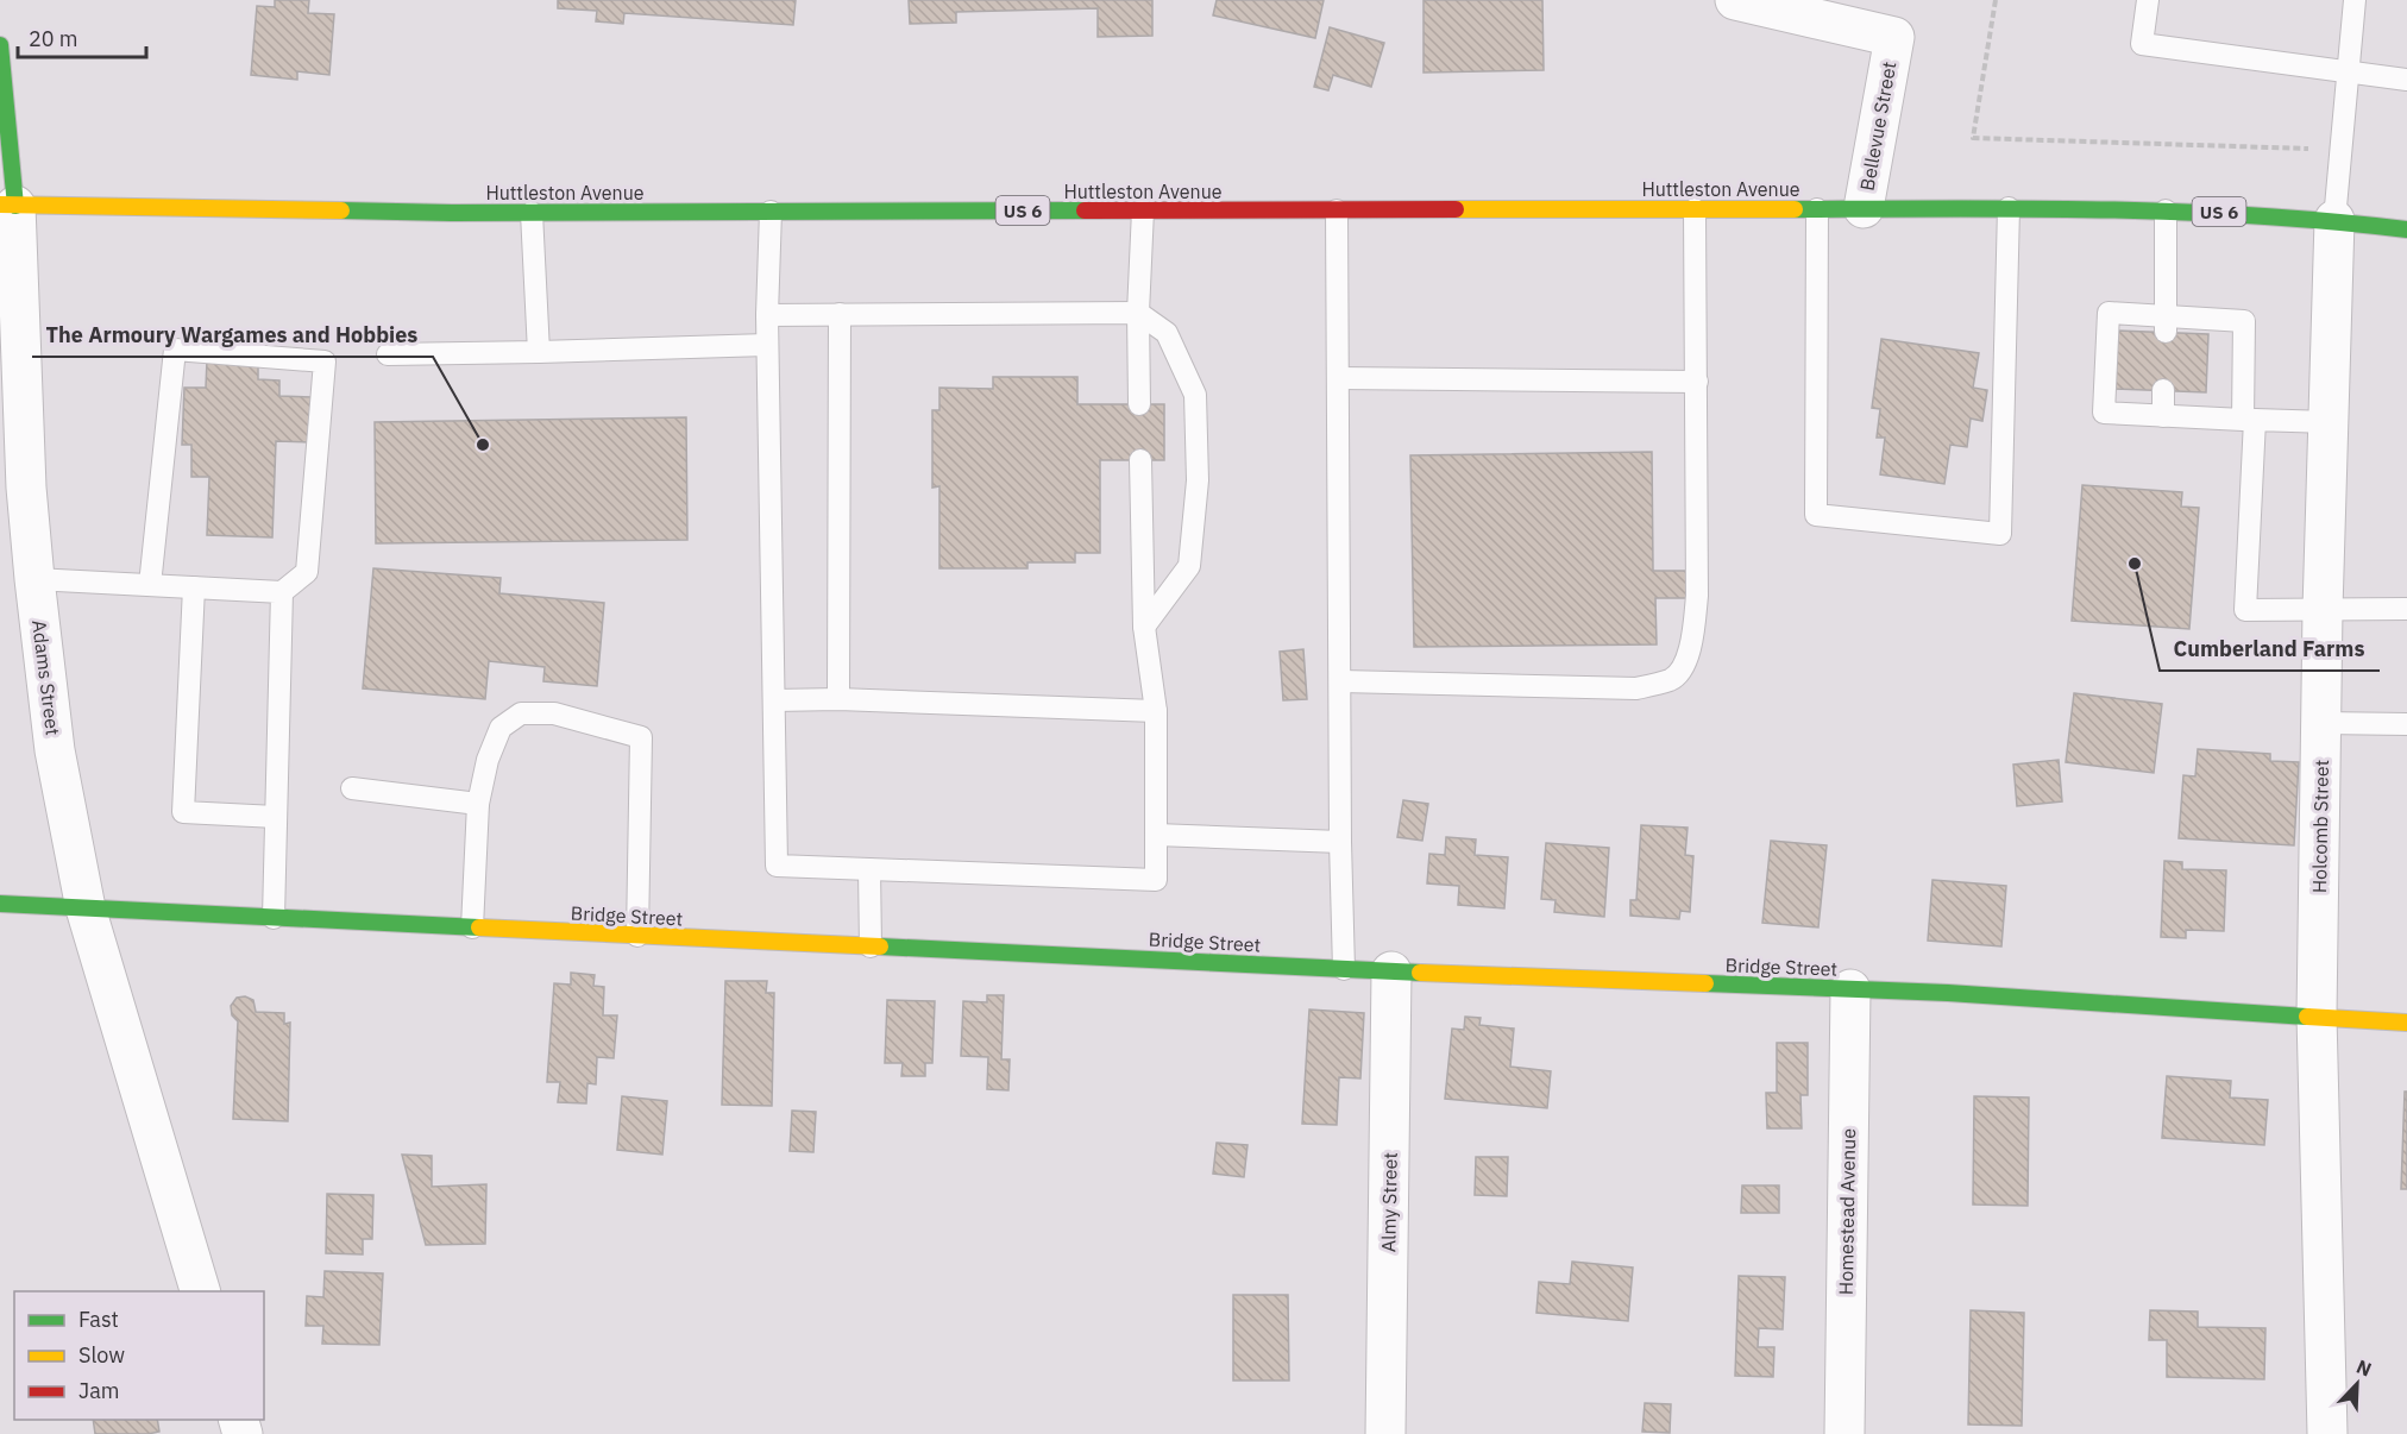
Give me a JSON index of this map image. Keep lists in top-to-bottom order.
{
  "streets": {
    "main road": [
      "Huttleston Avenue",
      "US 6",
      "Adams Street",
      "Bridge Street"
    ],
    "street": [
      "Bellevue Street",
      "Holcomb Street",
      "Almy Street",
      "Homestead Avenue"
    ]
  },
  "crossings": [
    ["Bellevue Street", "Huttleston Avenue"],
    ["Huttleston Avenue", "US 6"],
    ["Huttleston Avenue", "Adams Street"],
    ["US 6", "Holcomb Street"],
    ["Adams Street", "Bridge Street"],
    ["Holcomb Street", "Bridge Street"],
    ["Bridge Street", "Almy Street"],
    ["Bridge Street", "Homestead Avenue"]
  ],
  "places": ["The Armoury Wargames and Hobbies", "Cumberland Farms"],
  "legend": ["Fast", "Slow", "Jam"],
  "scale_bar": "20 m",
  "north": "top right"
}
